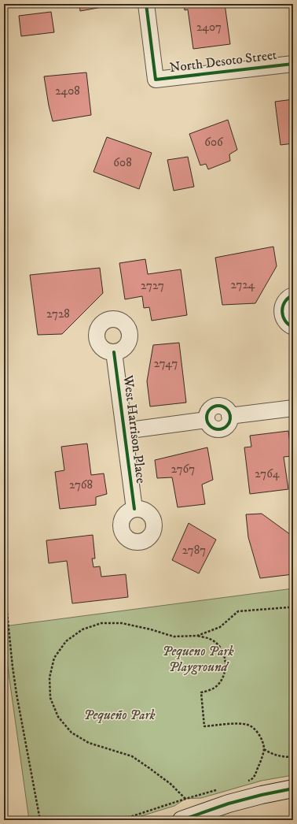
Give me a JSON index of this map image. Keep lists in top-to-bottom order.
{
  "streets": {
    "street": ["North Desoto Street", "West Harrison Place"]
  },
  "parks": ["Pequeno Park Playground", "Pequeño Park"],
  "house_numbers": [
    "2407",
    "2408",
    "606",
    "608",
    "2724",
    "2727",
    "2728",
    "2747",
    "2767",
    "2764",
    "2768",
    "2787"
  ]
}
